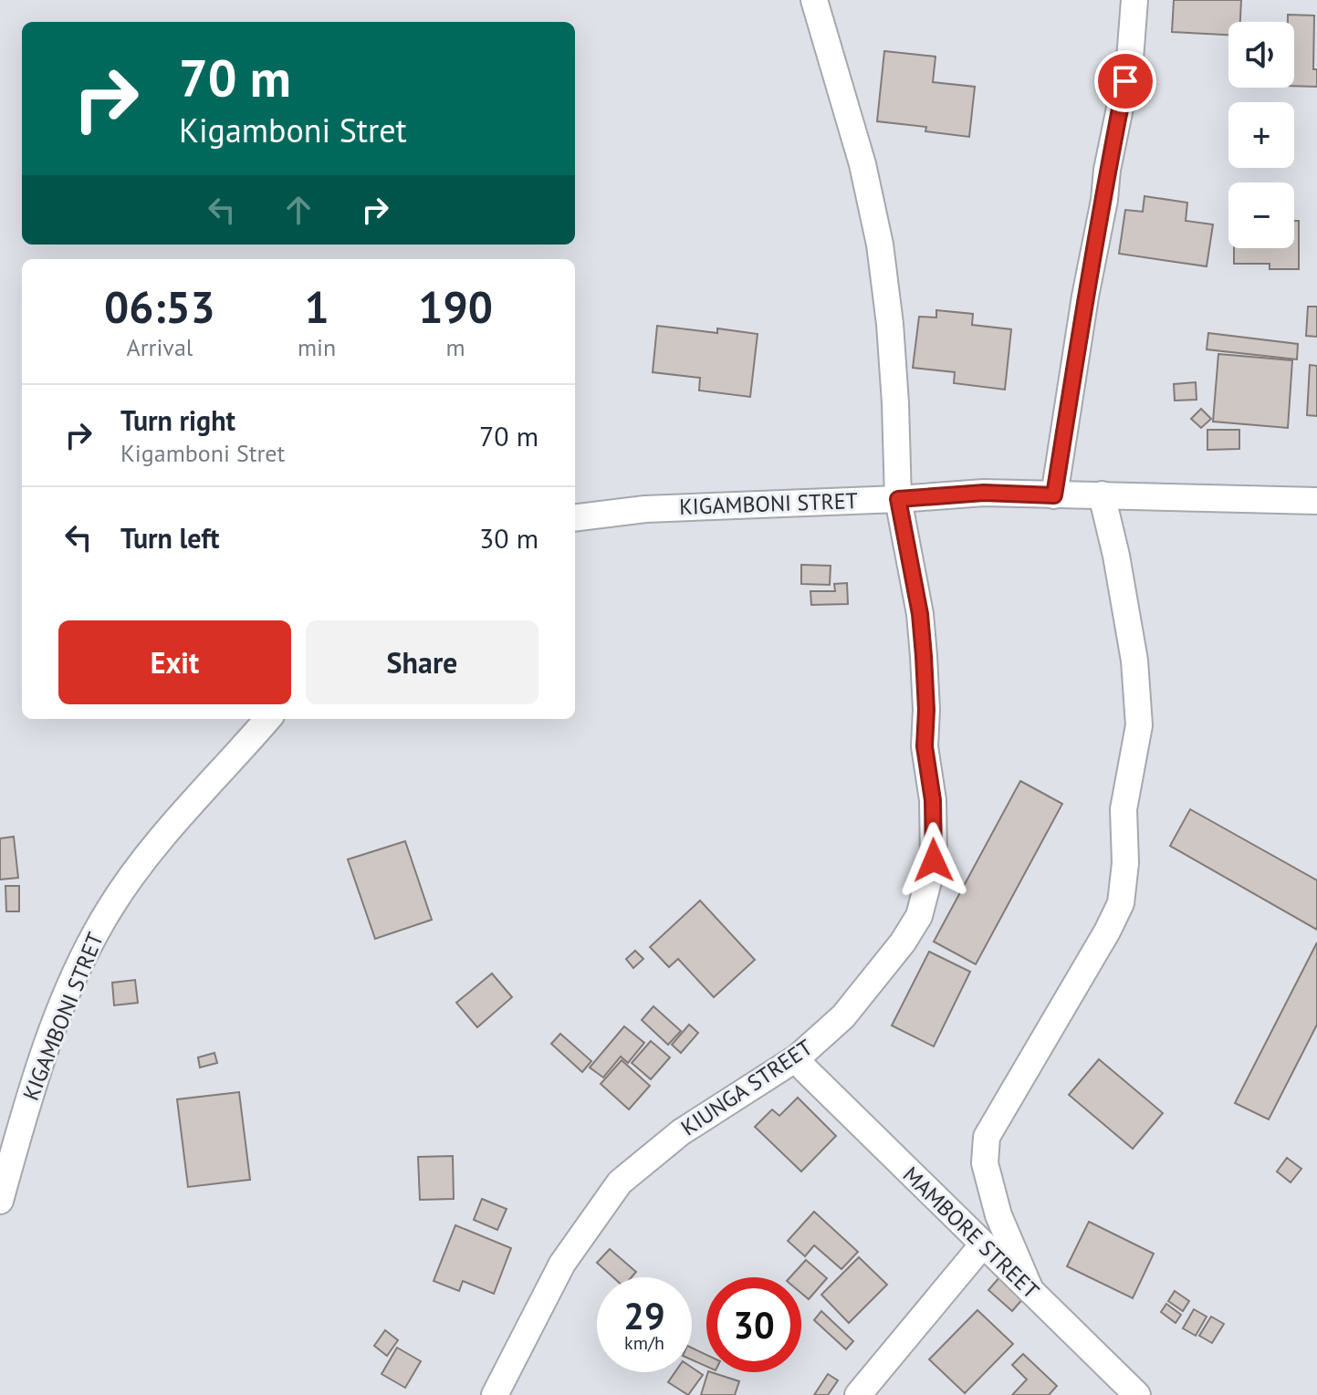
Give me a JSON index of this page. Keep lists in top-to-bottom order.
{
  "streets": {
    "street": ["KIGAMBONI STRET", "KIUNGA STREET", "MAMBORE STREET"]
  },
  "crossings": [
    ["KIGAMBONI STRET", "KIUNGA STREET"]
  ],
  "page": {
    "map_buttons": ["+", "−"],
    "turn": ["70 m", "Kigamboni Stret"],
    "eta": [
      "06:53",
      "Arrival",
      "1",
      "min",
      "190",
      "m"
    ],
    "list": [
      {
        "name": "Turn right",
        "note": "Kigamboni Stret",
        "value": "70 m"
      },
      {
        "name": "Turn left",
        "value": "30 m"
      }
    ],
    "buttons": ["Exit", "Share"],
    "speed": "29 km/h",
    "limit": "30"
  }
}
